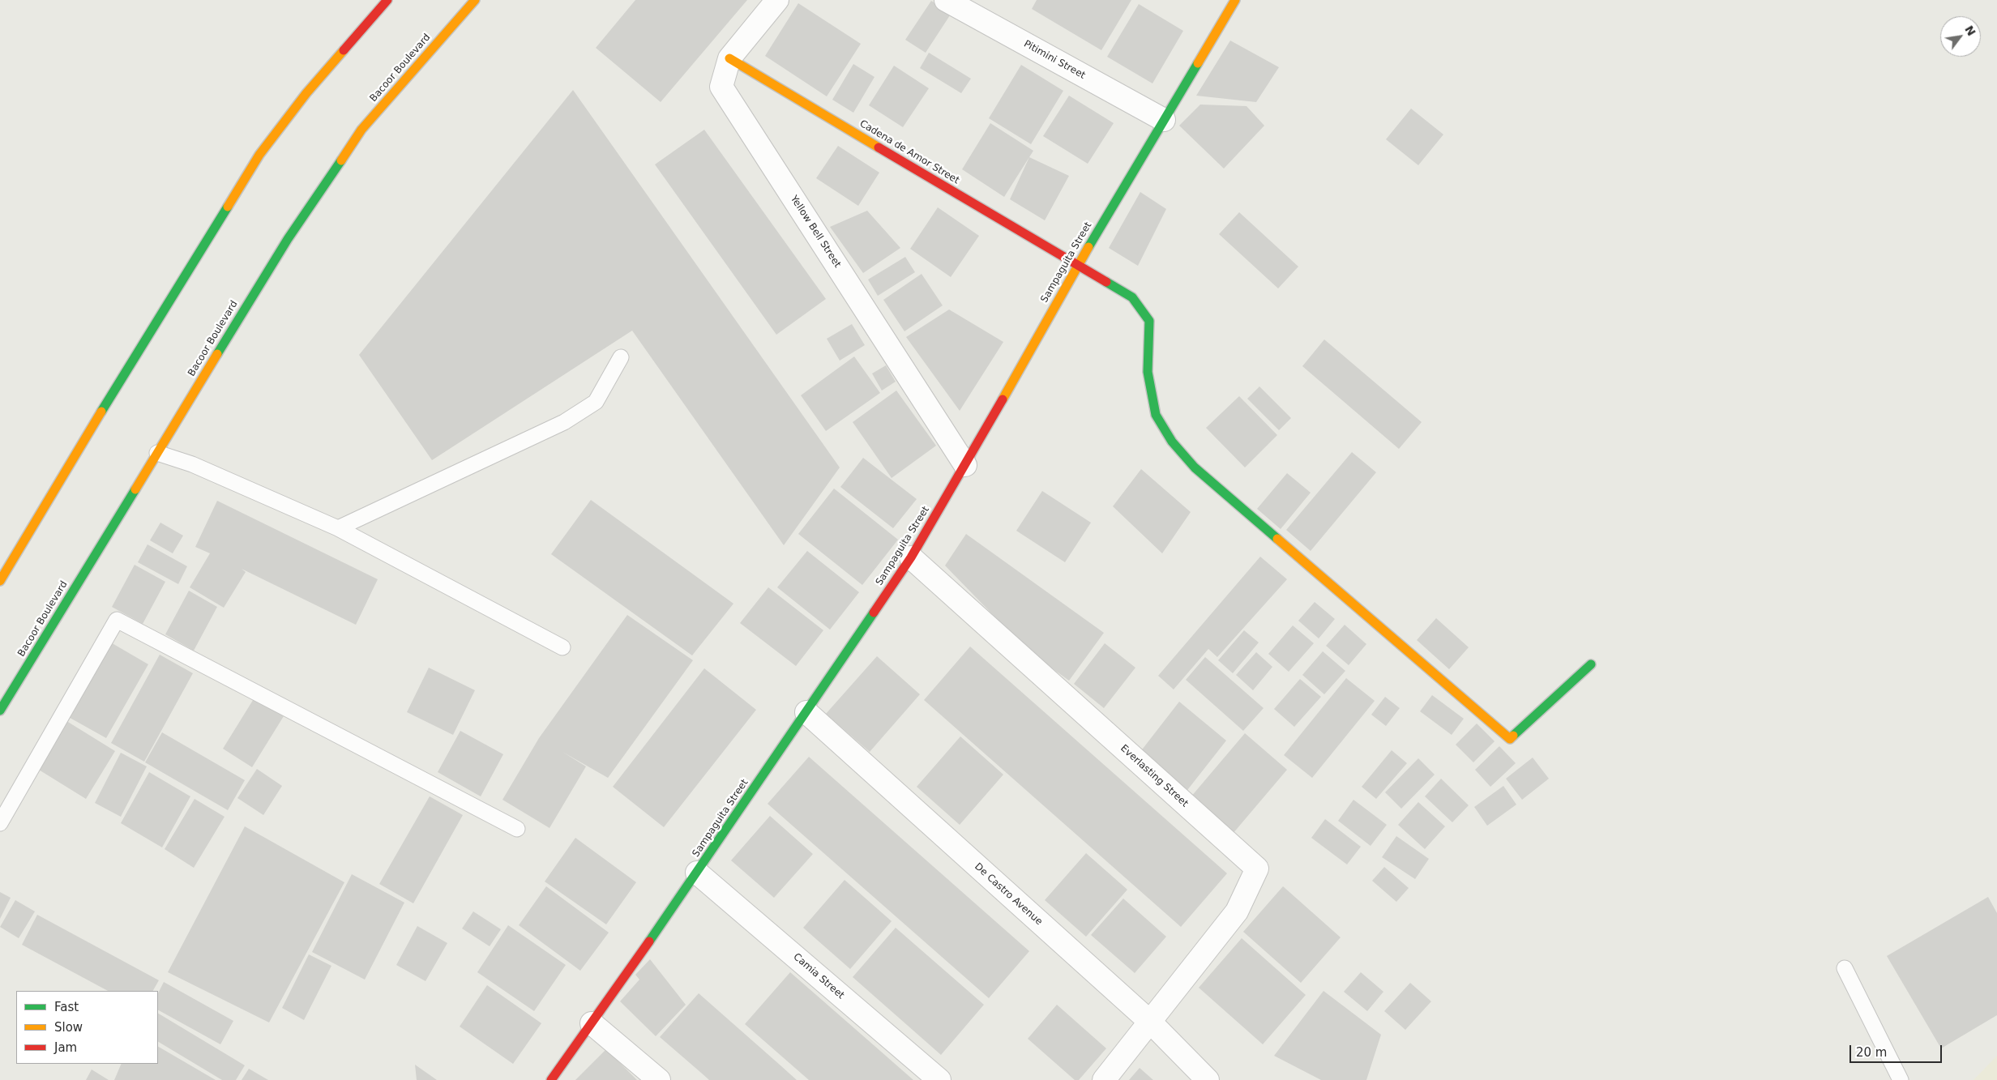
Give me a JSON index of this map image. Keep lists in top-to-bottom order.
{
  "streets": {
    "street": [
      "Pitimini Street",
      "Bacoor Boulevard",
      "Cadena de Amor Street",
      "Yellow Bell Street",
      "Sampaguita Street",
      "Everlasting Street",
      "De Castro Avenue",
      "Camia Street"
    ]
  },
  "crossings": [
    ["Pitimini Street", "Sampaguita Street"],
    ["Cadena de Amor Street", "Yellow Bell Street"],
    ["Cadena de Amor Street", "Sampaguita Street"],
    ["Yellow Bell Street", "Sampaguita Street"],
    ["Sampaguita Street", "Everlasting Street"],
    ["Sampaguita Street", "De Castro Avenue"],
    ["Sampaguita Street", "Camia Street"],
    ["Everlasting Street", "De Castro Avenue"]
  ],
  "legend": ["Fast", "Slow", "Jam"],
  "scale_bar": "20 m",
  "north": "top right"
}
